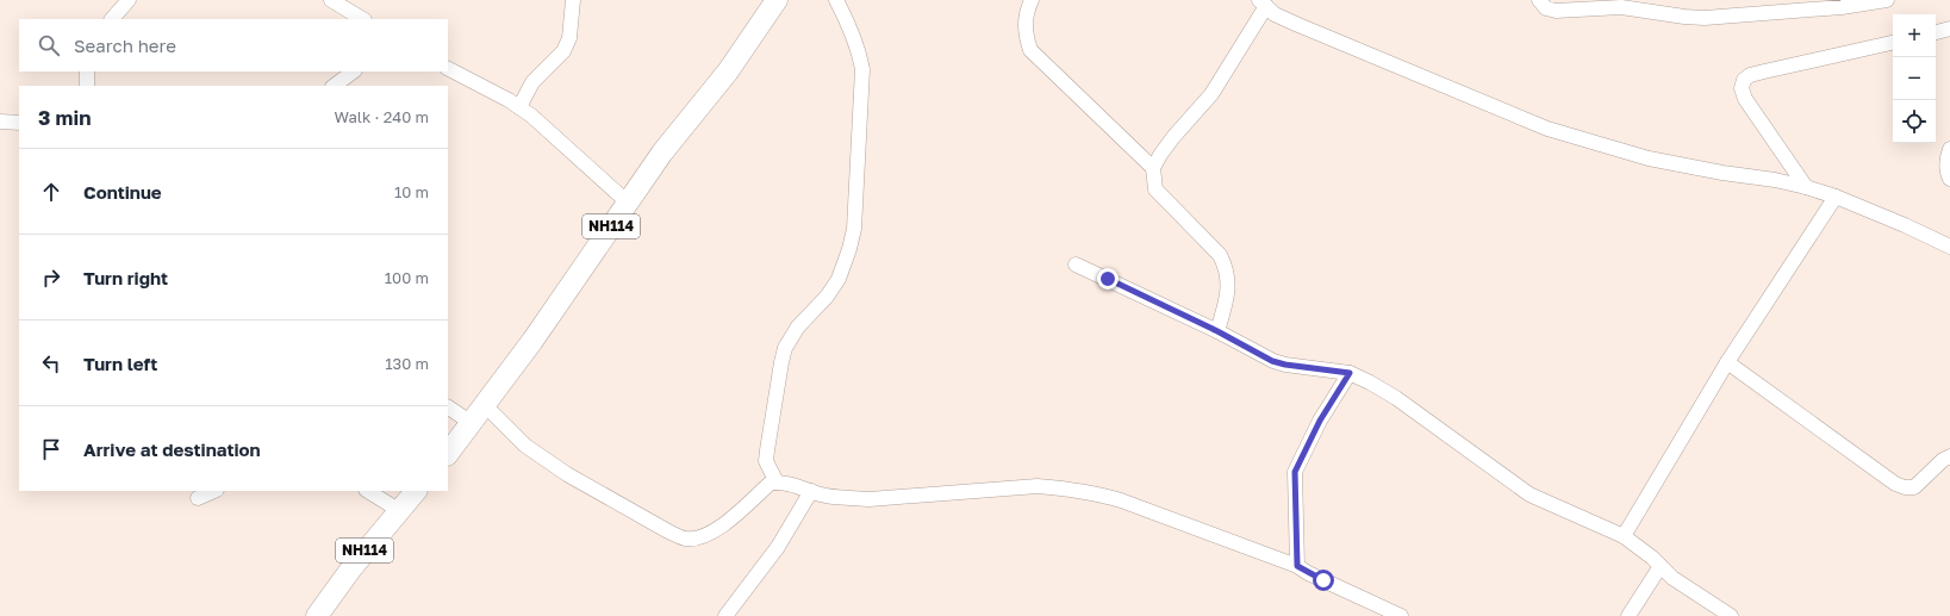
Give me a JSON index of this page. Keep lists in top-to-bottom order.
{
  "streets": {
    "highway": ["NH114"]
  },
  "page": {
    "map_buttons": ["+", "−"],
    "search": "Search here",
    "heading": ["3 min", "Walk · 240 m"],
    "list": [
      ["Continue", "10 m"],
      ["Turn right", "100 m"],
      ["Turn left", "130 m"],
      "Arrive at destination"
    ]
  }
}
